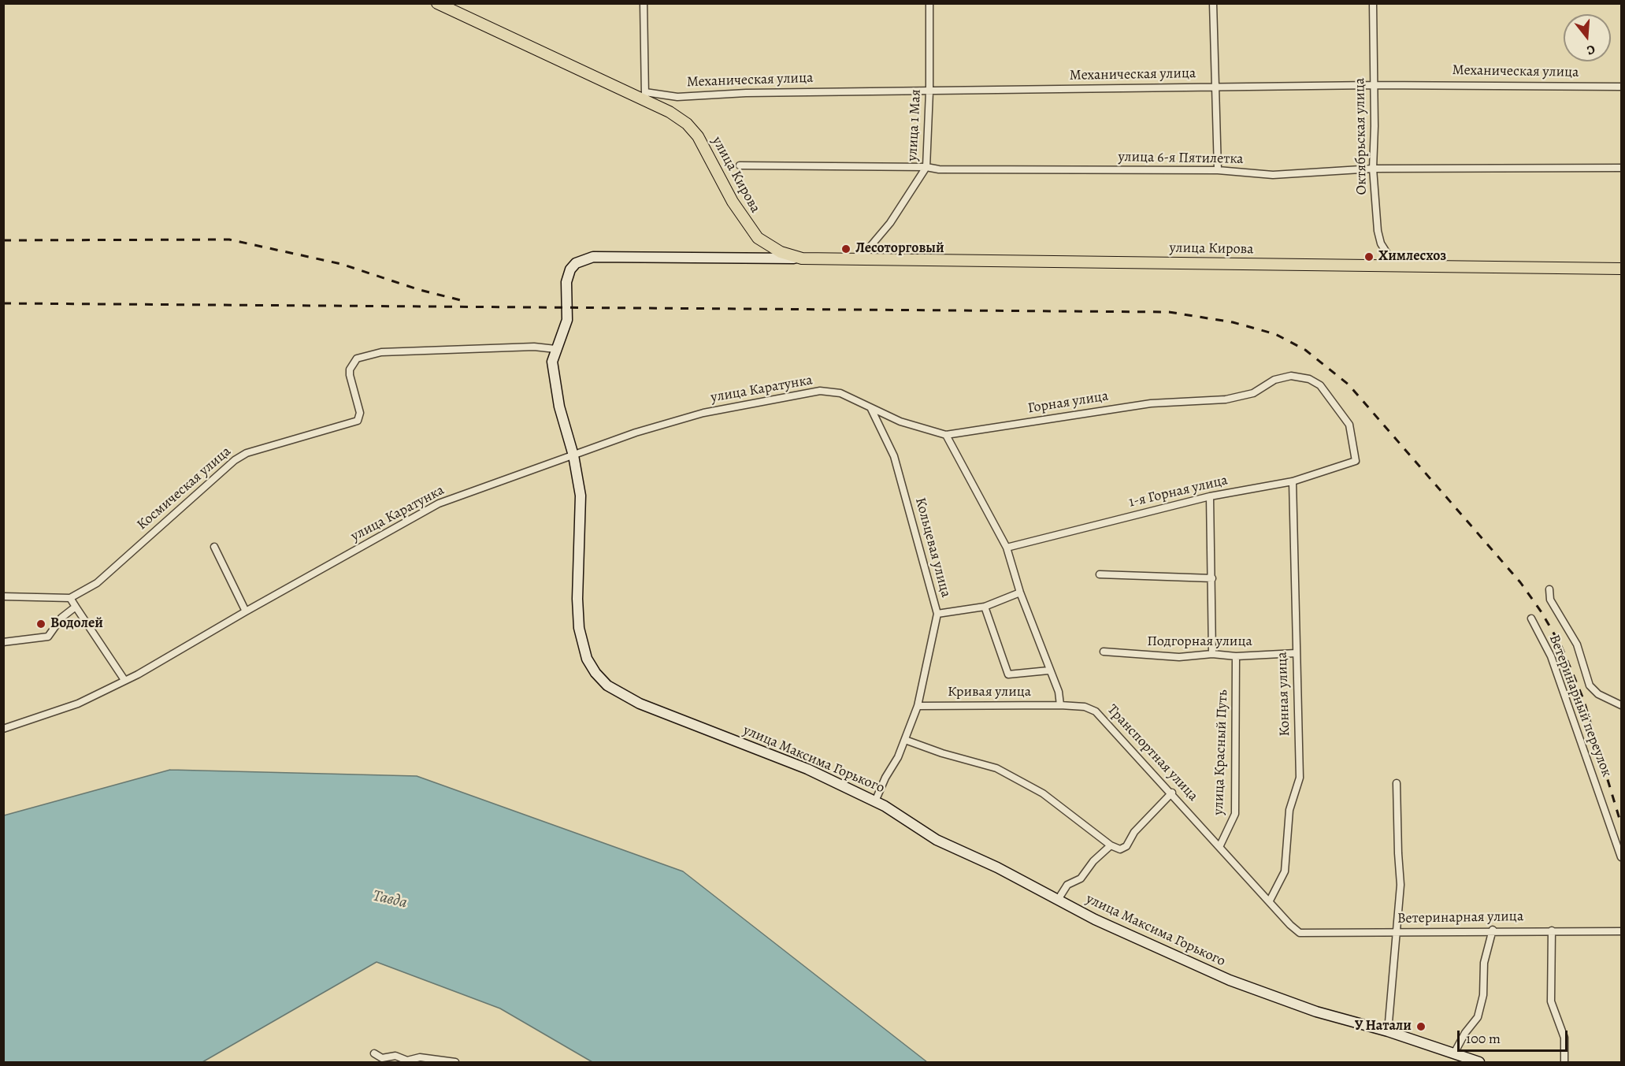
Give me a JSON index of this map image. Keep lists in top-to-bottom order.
{
  "streets": {
    "main road": ["Механическая улица", "улица Кирова"],
    "street": [
      "улица 1 Мая",
      "Октябрьская улица",
      "улица 6-я Пятилетка",
      "улица Каратунка",
      "Горная улица",
      "Космическая улица",
      "1-я Горная улица",
      "Кольцевая улица",
      "Подгорная улица",
      "Кривая улица",
      "Конная улица",
      "Ветеринарный переулок",
      "улица Красный Путь",
      "Транспортная улица",
      "улица Максима Горького",
      "Ветеринарная улица"
    ]
  },
  "crossings": [
    ["Механическая улица", "улица 1 Мая"],
    ["Механическая улица", "Октябрьская улица"],
    ["Механическая улица", "улица Кирова"],
    ["улица 1 Мая", "улица 6-я Пятилетка"],
    ["улица 1 Мая", "улица Кирова"],
    ["Октябрьская улица", "улица 6-я Пятилетка"],
    ["Октябрьская улица", "улица Кирова"],
    ["улица Кирова", "улица Максима Горького"],
    ["улица Каратунка", "Горная улица"],
    ["улица Каратунка", "улица Максима Горького"],
    ["Горная улица", "1-я Горная улица"],
    ["Горная улица", "Кольцевая улица"],
    ["Космическая улица", "улица Максима Горького"],
    ["1-я Горная улица", "Конная улица"],
    ["Кольцевая улица", "Кривая улица"],
    ["Кольцевая улица", "улица Максима Горького"],
    ["Подгорная улица", "Конная улица"],
    ["Подгорная улица", "улица Красный Путь"],
    ["Кривая улица", "Транспортная улица"],
    ["Конная улица", "Транспортная улица"],
    ["улица Красный Путь", "Транспортная улица"],
    ["Транспортная улица", "Ветеринарная улица"]
  ],
  "water": ["Тавда"],
  "places": [
    "Лесоторговый",
    "Химлесхоз",
    "Водолей",
    "У Натали"
  ],
  "scale_bar": "100 m",
  "north": "bottom"
}
